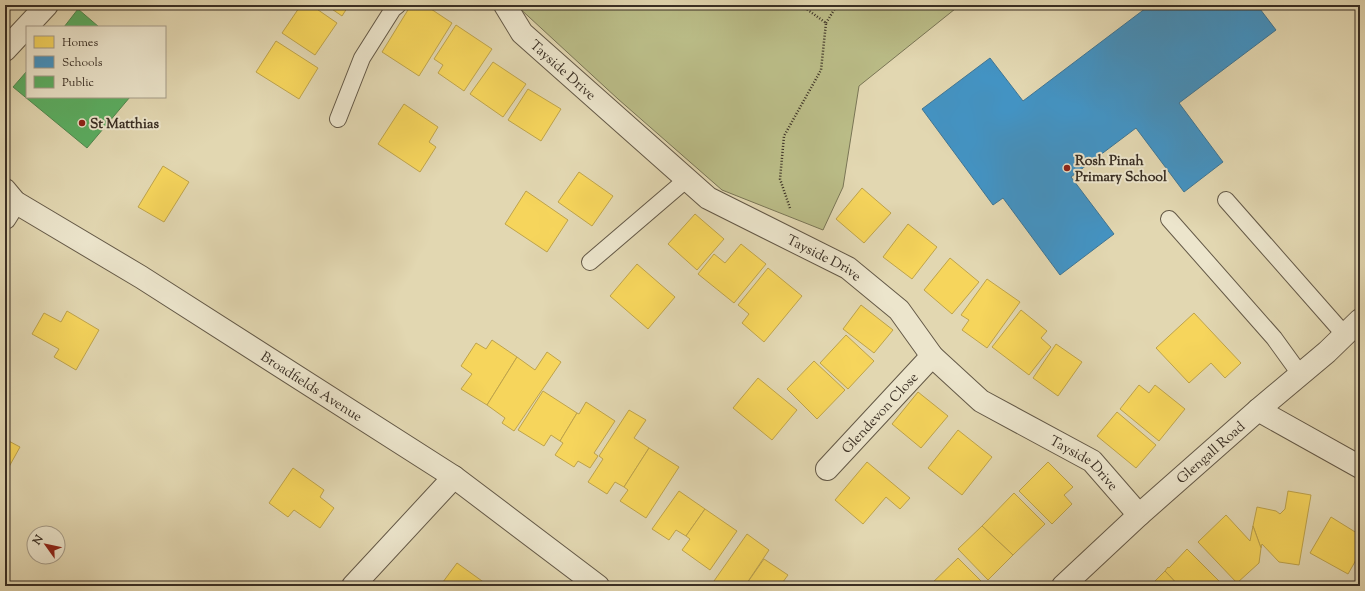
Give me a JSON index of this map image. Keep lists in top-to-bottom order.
{
  "streets": {
    "street": [
      "Tayside Drive",
      "Broadfields Avenue",
      "Glendevon Close",
      "Glengall Road"
    ]
  },
  "crossings": [
    ["Tayside Drive", "Glendevon Close"],
    ["Tayside Drive", "Glengall Road"]
  ],
  "places": ["St Matthias", "Rosh Pinah Primary School"],
  "legend": ["Homes", "Schools", "Public"],
  "north": "top left"
}
